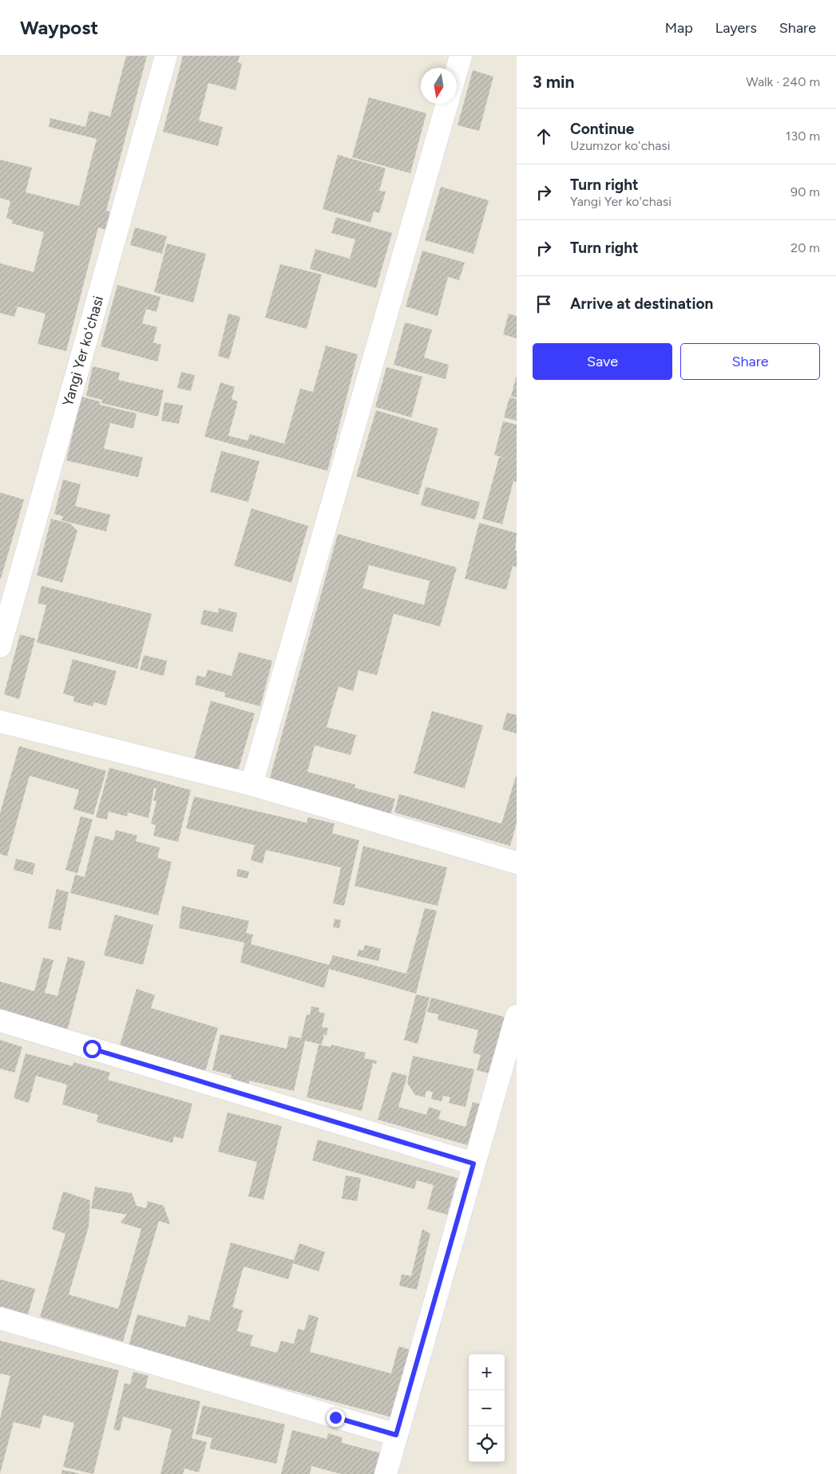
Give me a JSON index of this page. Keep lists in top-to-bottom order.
{
  "streets": {
    "street": ["Yangi Yer koʻchasi"]
  },
  "north": "bottom",
  "page": {
    "header": "Waypost",
    "nav": ["Map", "Layers", "Share"],
    "heading": ["3 min", "Walk · 240 m"],
    "list": [
      ["Continue", "Uzumzor koʻchasi", "130 m"],
      ["Turn right", "Yangi Yer koʻchasi", "90 m"],
      ["Turn right", "20 m"],
      "Arrive at destination"
    ],
    "buttons": ["Save", "Share"],
    "map_buttons": ["+", "−"]
  }
}
